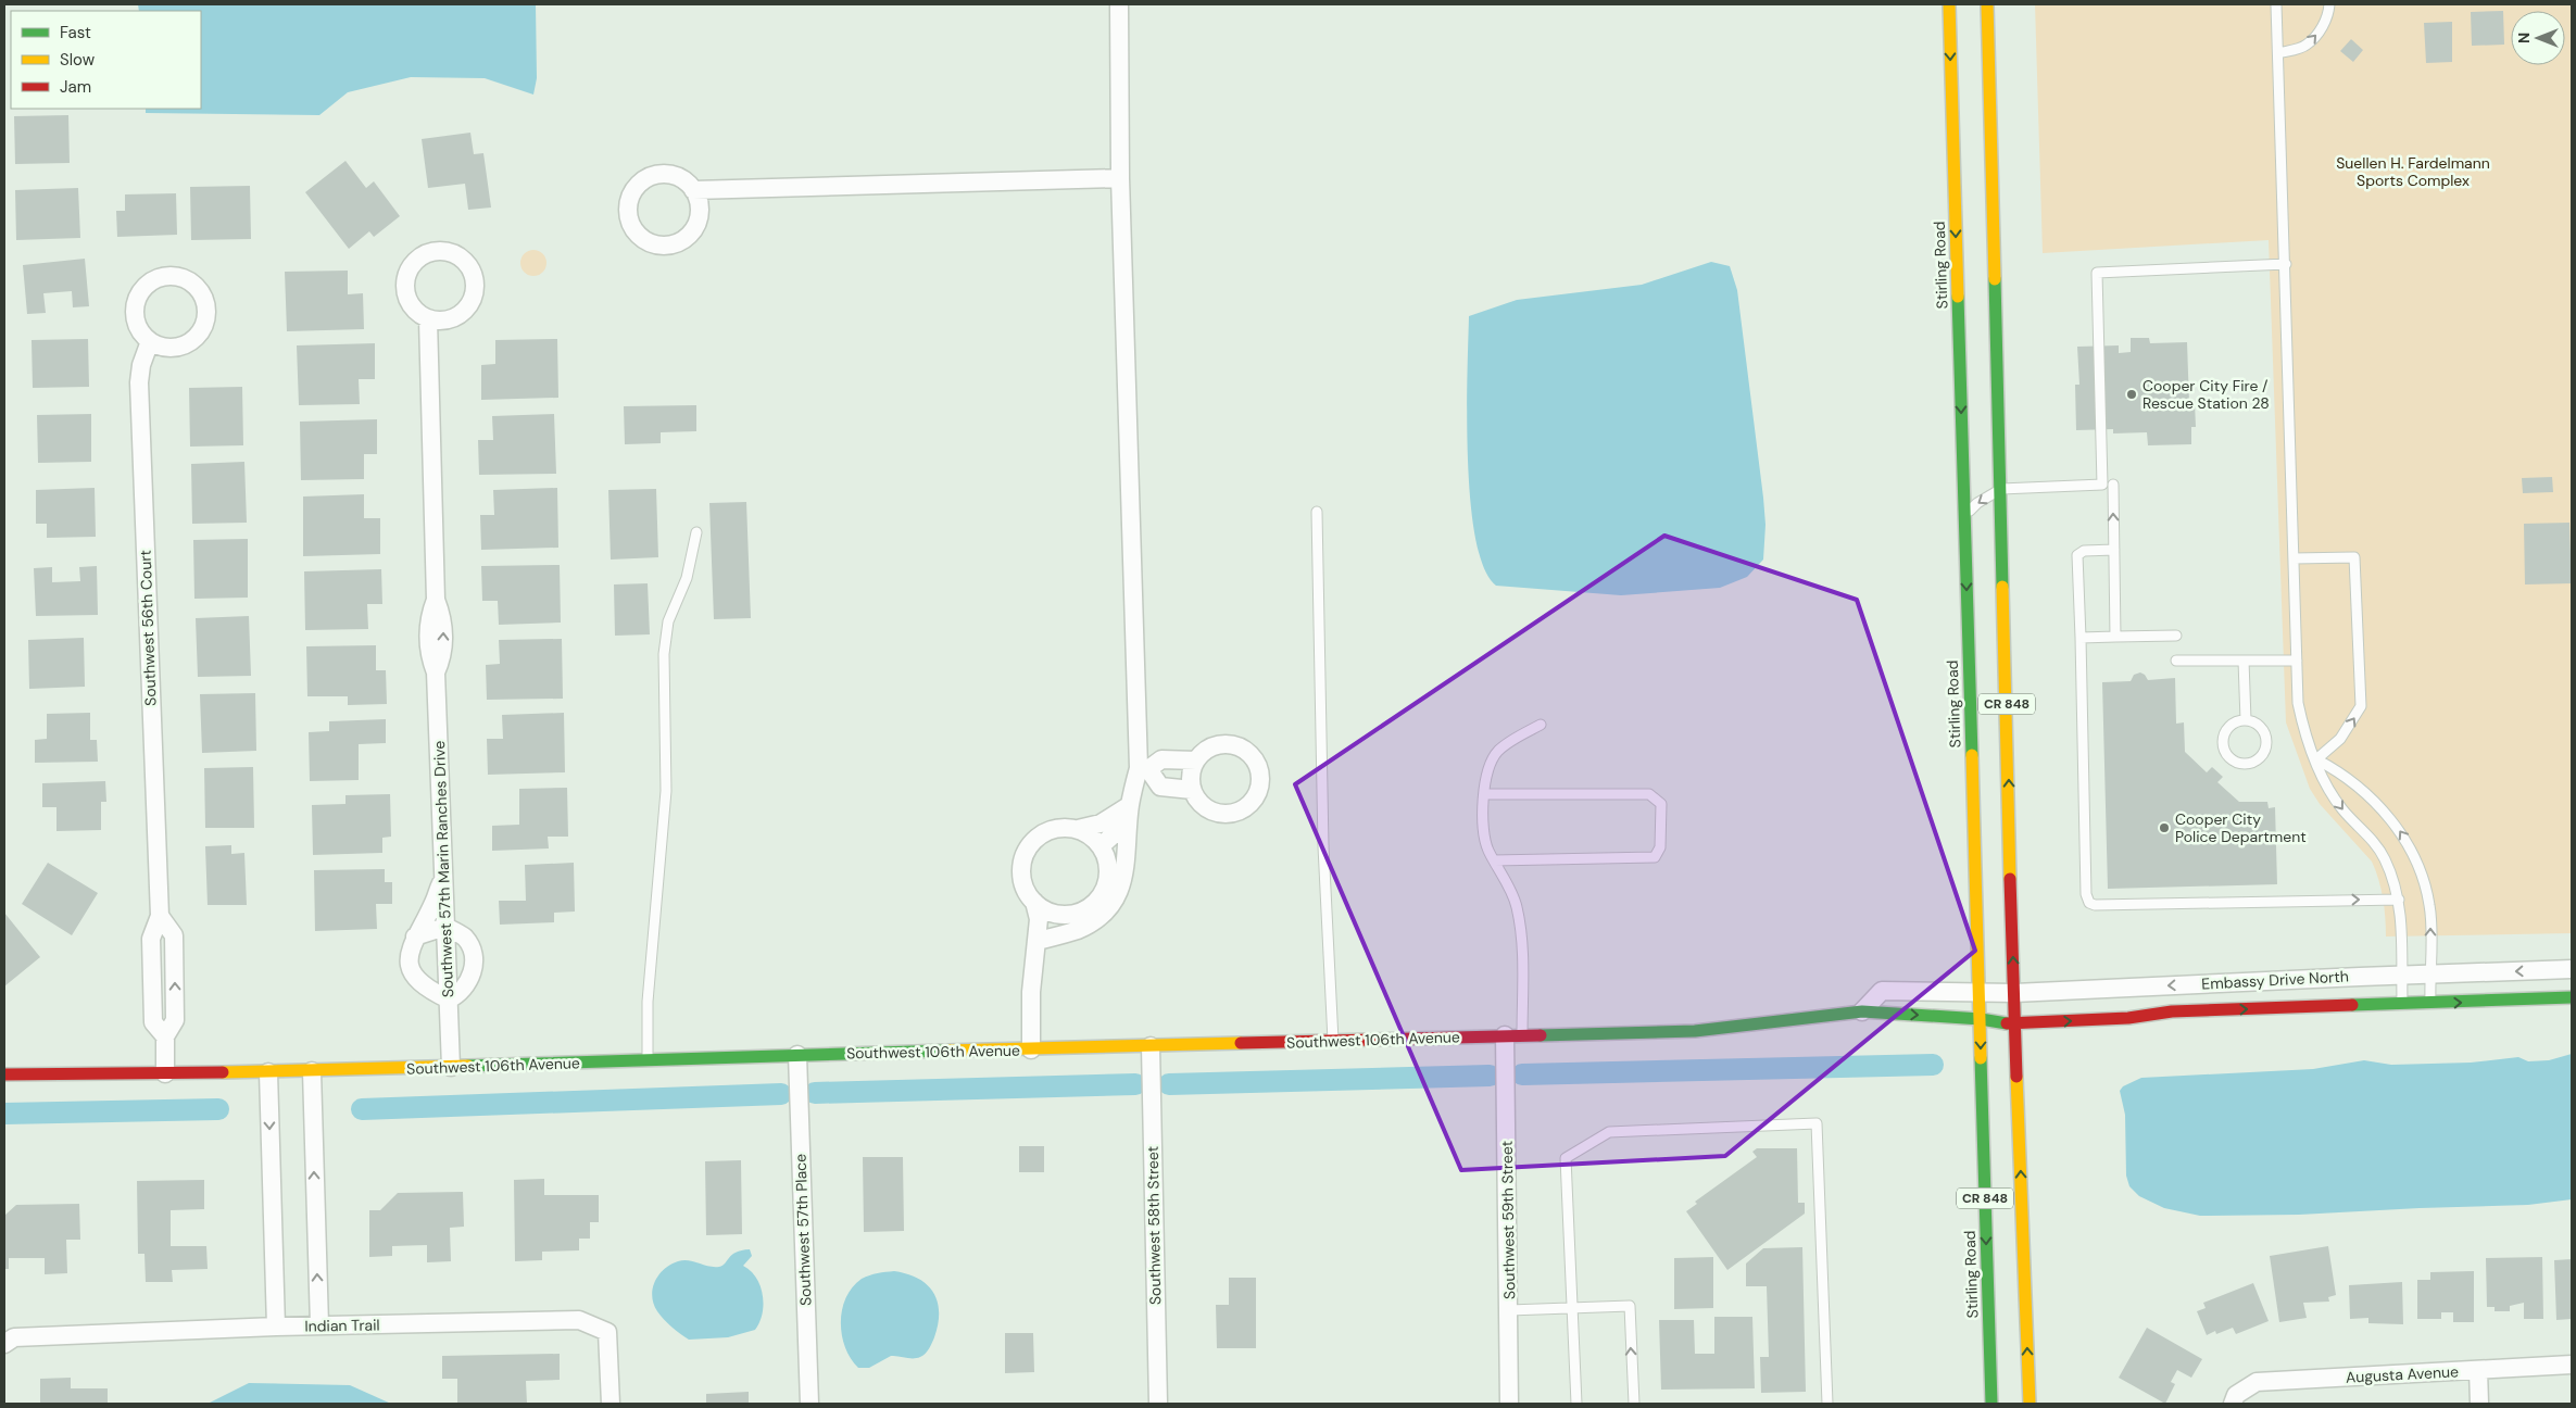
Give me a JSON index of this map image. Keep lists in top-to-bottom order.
{
  "streets": {
    "main road": [
      "Stirling Road",
      "CR 848",
      "Embassy Drive North",
      "Southwest 106th Avenue"
    ],
    "street": [
      "Southwest 56th Court",
      "Southwest 57th Marin Ranches Drive",
      "Southwest 59th Street",
      "Southwest 58th Street",
      "Southwest 57th Place",
      "Indian Trail",
      "Augusta Avenue"
    ]
  },
  "crossings": [
    ["Stirling Road", "Embassy Drive North"],
    ["Stirling Road", "Southwest 106th Avenue"],
    ["Southwest 56th Court", "Southwest 106th Avenue"],
    ["CR 848", "Embassy Drive North"],
    ["CR 848", "Southwest 106th Avenue"],
    ["Southwest 57th Marin Ranches Drive", "Southwest 106th Avenue"],
    ["Embassy Drive North", "Southwest 106th Avenue"],
    ["Southwest 106th Avenue", "Southwest 59th Street"],
    ["Southwest 106th Avenue", "Southwest 58th Street"],
    ["Southwest 106th Avenue", "Southwest 57th Place"]
  ],
  "parks": ["Suellen H. Fardelmann Sports Complex"],
  "places": ["Cooper City Fire / Rescue Station 28", "Cooper City Police Department"],
  "legend": ["Fast", "Slow", "Jam"],
  "north": "left"
}
